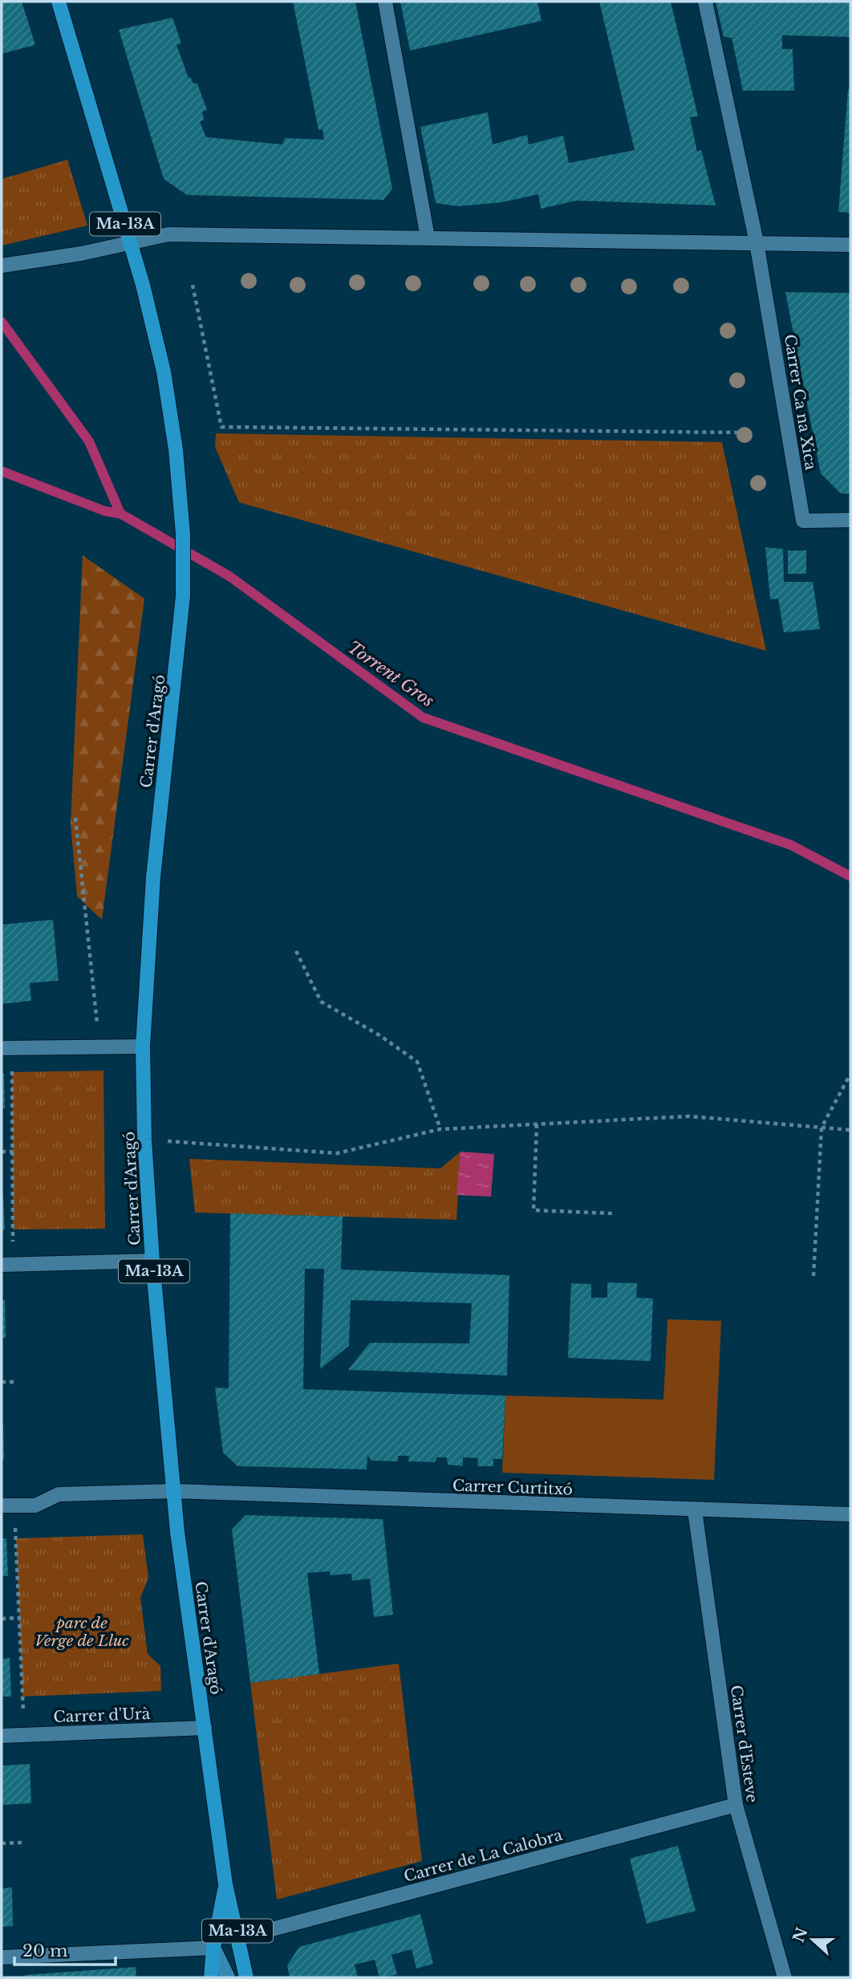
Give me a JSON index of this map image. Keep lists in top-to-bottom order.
{
  "streets": {
    "main road": ["Ma-13A", "Carrer d'Aragó"],
    "street": [
      "Carrer Ca na Xica",
      "Carrer Curtitxó",
      "Carrer d'Urà",
      "Carrer d'Esteve",
      "Carrer de La Calobra"
    ]
  },
  "crossings": [
    ["Ma-13A", "Carrer d'Aragó"],
    ["Carrer d'Aragó", "Carrer Curtitxó"],
    ["Carrer d'Aragó", "Carrer d'Urà"],
    ["Carrer d'Aragó", "Carrer de La Calobra"],
    ["Carrer Curtitxó", "Carrer d'Esteve"],
    ["Carrer d'Esteve", "Carrer de La Calobra"]
  ],
  "water": ["Torrent Gros"],
  "parks": ["parc de Verge de Lluc"],
  "scale_bar": "20 m",
  "north": "left"
}
